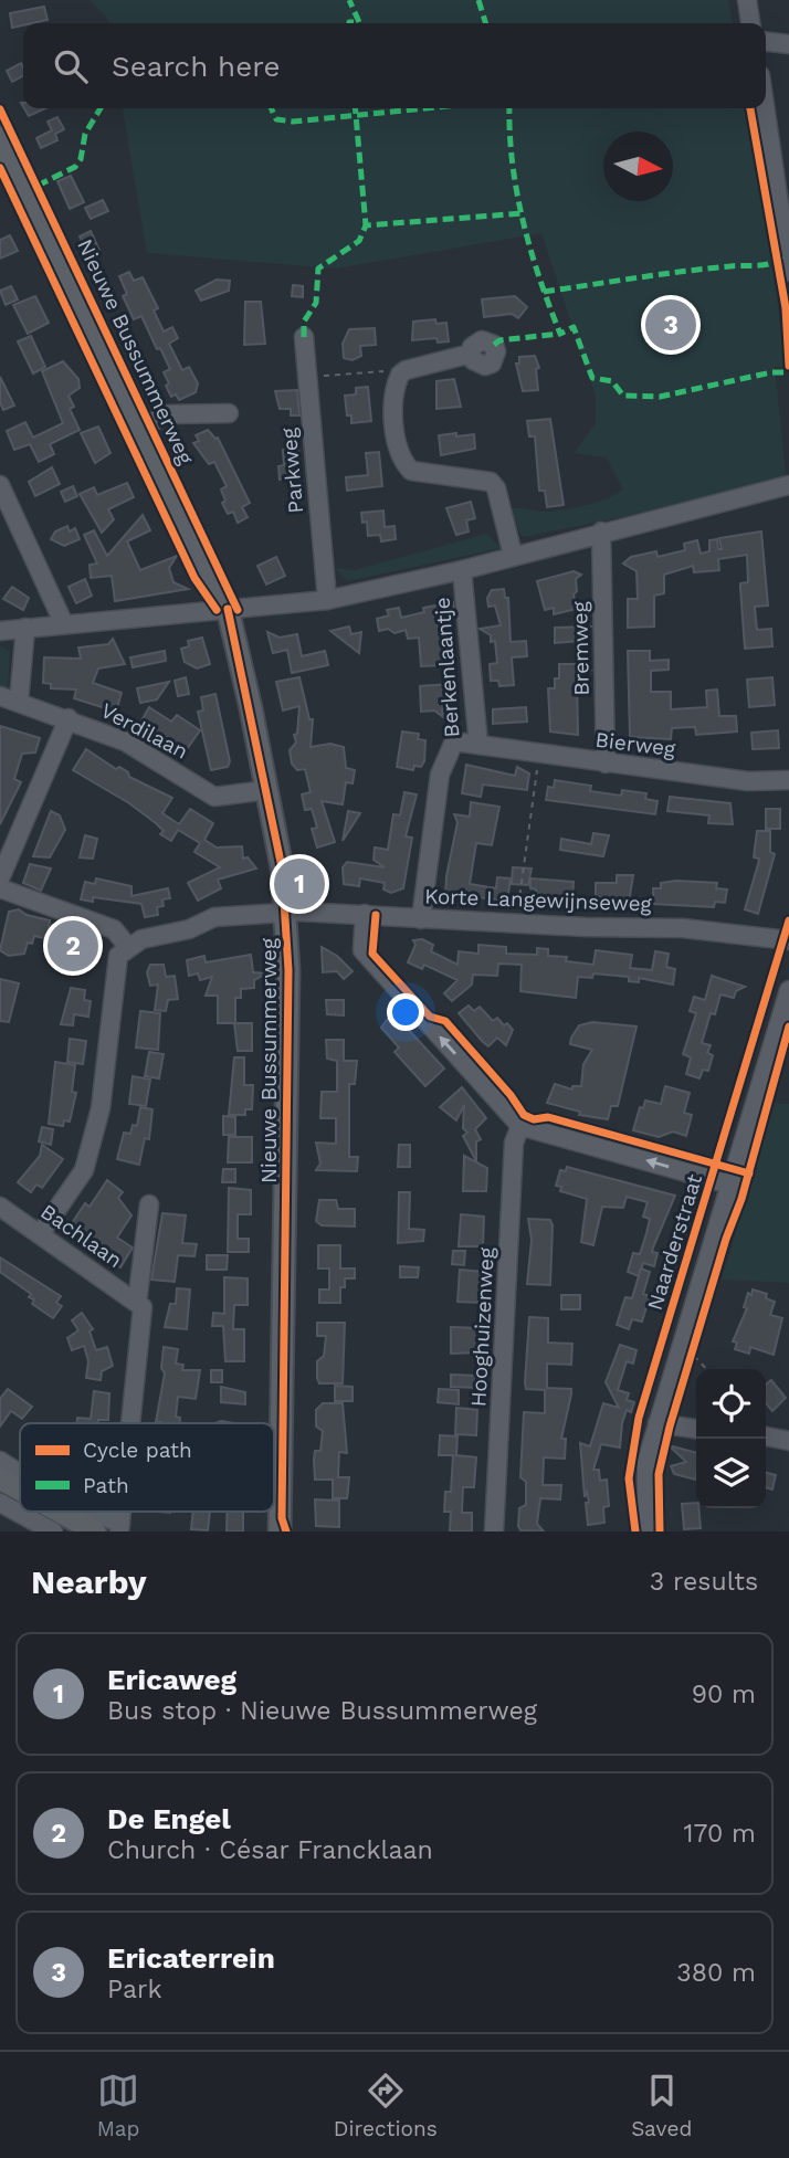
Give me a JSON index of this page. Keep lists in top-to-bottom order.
{
  "streets": {
    "main road": ["Nieuwe Bussummerweg"],
    "street": [
      "Parkweg",
      "Bremweg",
      "Berkenlaantje",
      "Verdilaan",
      "Bierweg",
      "Korte Langewijnseweg",
      "Bachlaan",
      "Naarderstraat",
      "Hooghuizenweg"
    ]
  },
  "crossings": [
    ["Nieuwe Bussummerweg", "Verdilaan"],
    ["Nieuwe Bussummerweg", "Korte Langewijnseweg"],
    ["Bremweg", "Bierweg"],
    ["Berkenlaantje", "Bierweg"],
    ["Berkenlaantje", "Korte Langewijnseweg"]
  ],
  "legend": ["Cycle path", "Path"],
  "north": "right",
  "page": {
    "search": "Search here",
    "pins": ["3", "1", "2"],
    "heading": ["Nearby", "3 results"],
    "list": [
      {
        "mark": "1",
        "name": "Ericaweg",
        "note": "Bus stop · Nieuwe Bussummerweg",
        "value": "90 m"
      },
      {
        "mark": "2",
        "name": "De Engel",
        "note": "Church · César Francklaan",
        "value": "170 m"
      },
      {
        "mark": "3",
        "name": "Ericaterrein",
        "note": "Park",
        "value": "380 m"
      }
    ],
    "nav": ["Map", "Directions", "Saved"]
  }
}
